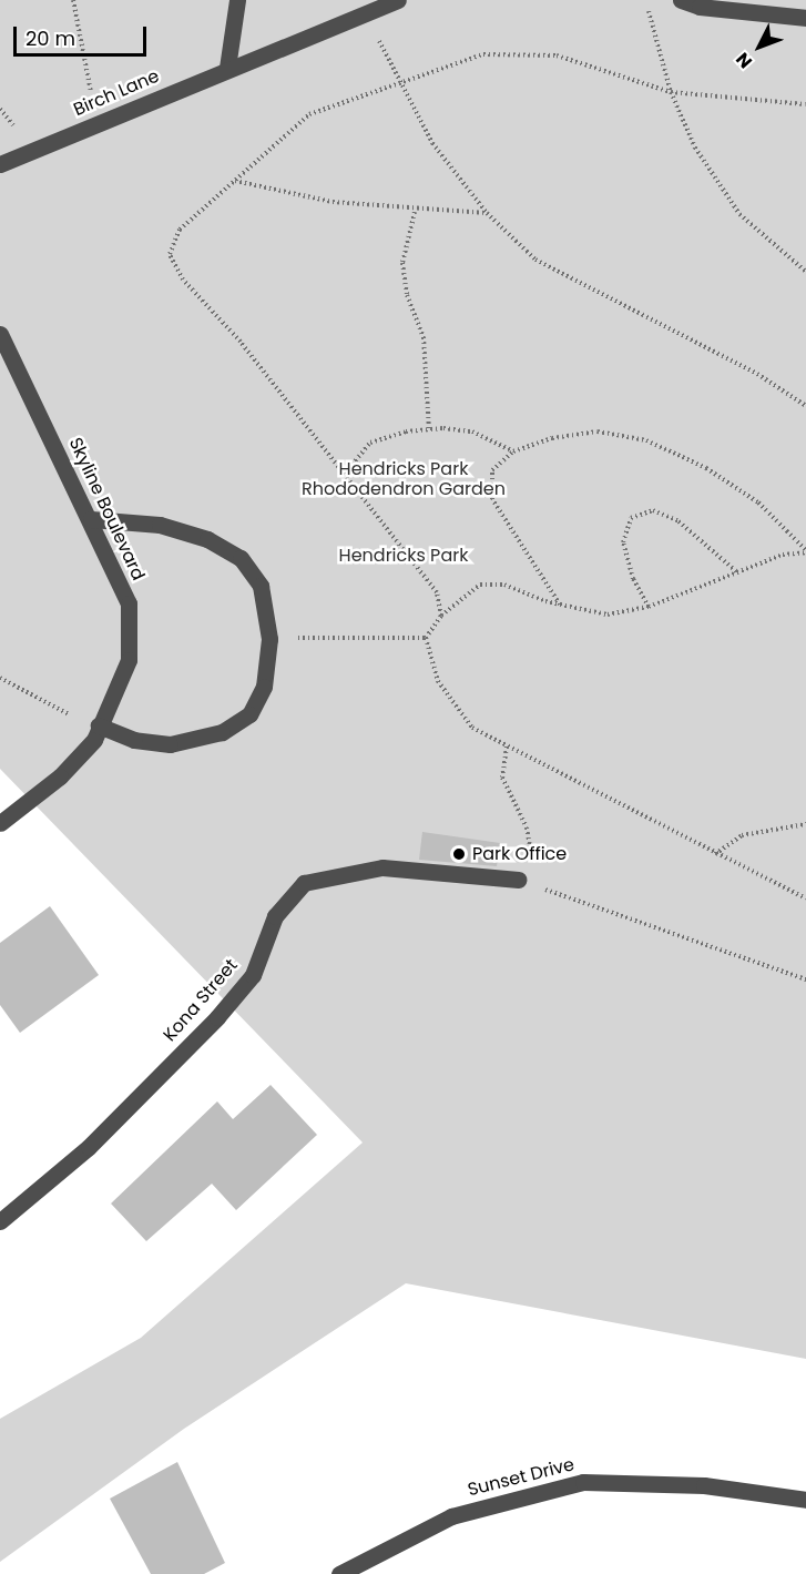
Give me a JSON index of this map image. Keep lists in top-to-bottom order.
{
  "streets": {
    "street": [
      "Birch Lane",
      "Skyline Boulevard",
      "Kona Street",
      "Sunset Drive"
    ]
  },
  "parks": ["Hendricks Park Rhododendron Garden", "Hendricks Park"],
  "places": ["Park Office"],
  "scale_bar": "20 m",
  "north": "bottom left"
}
